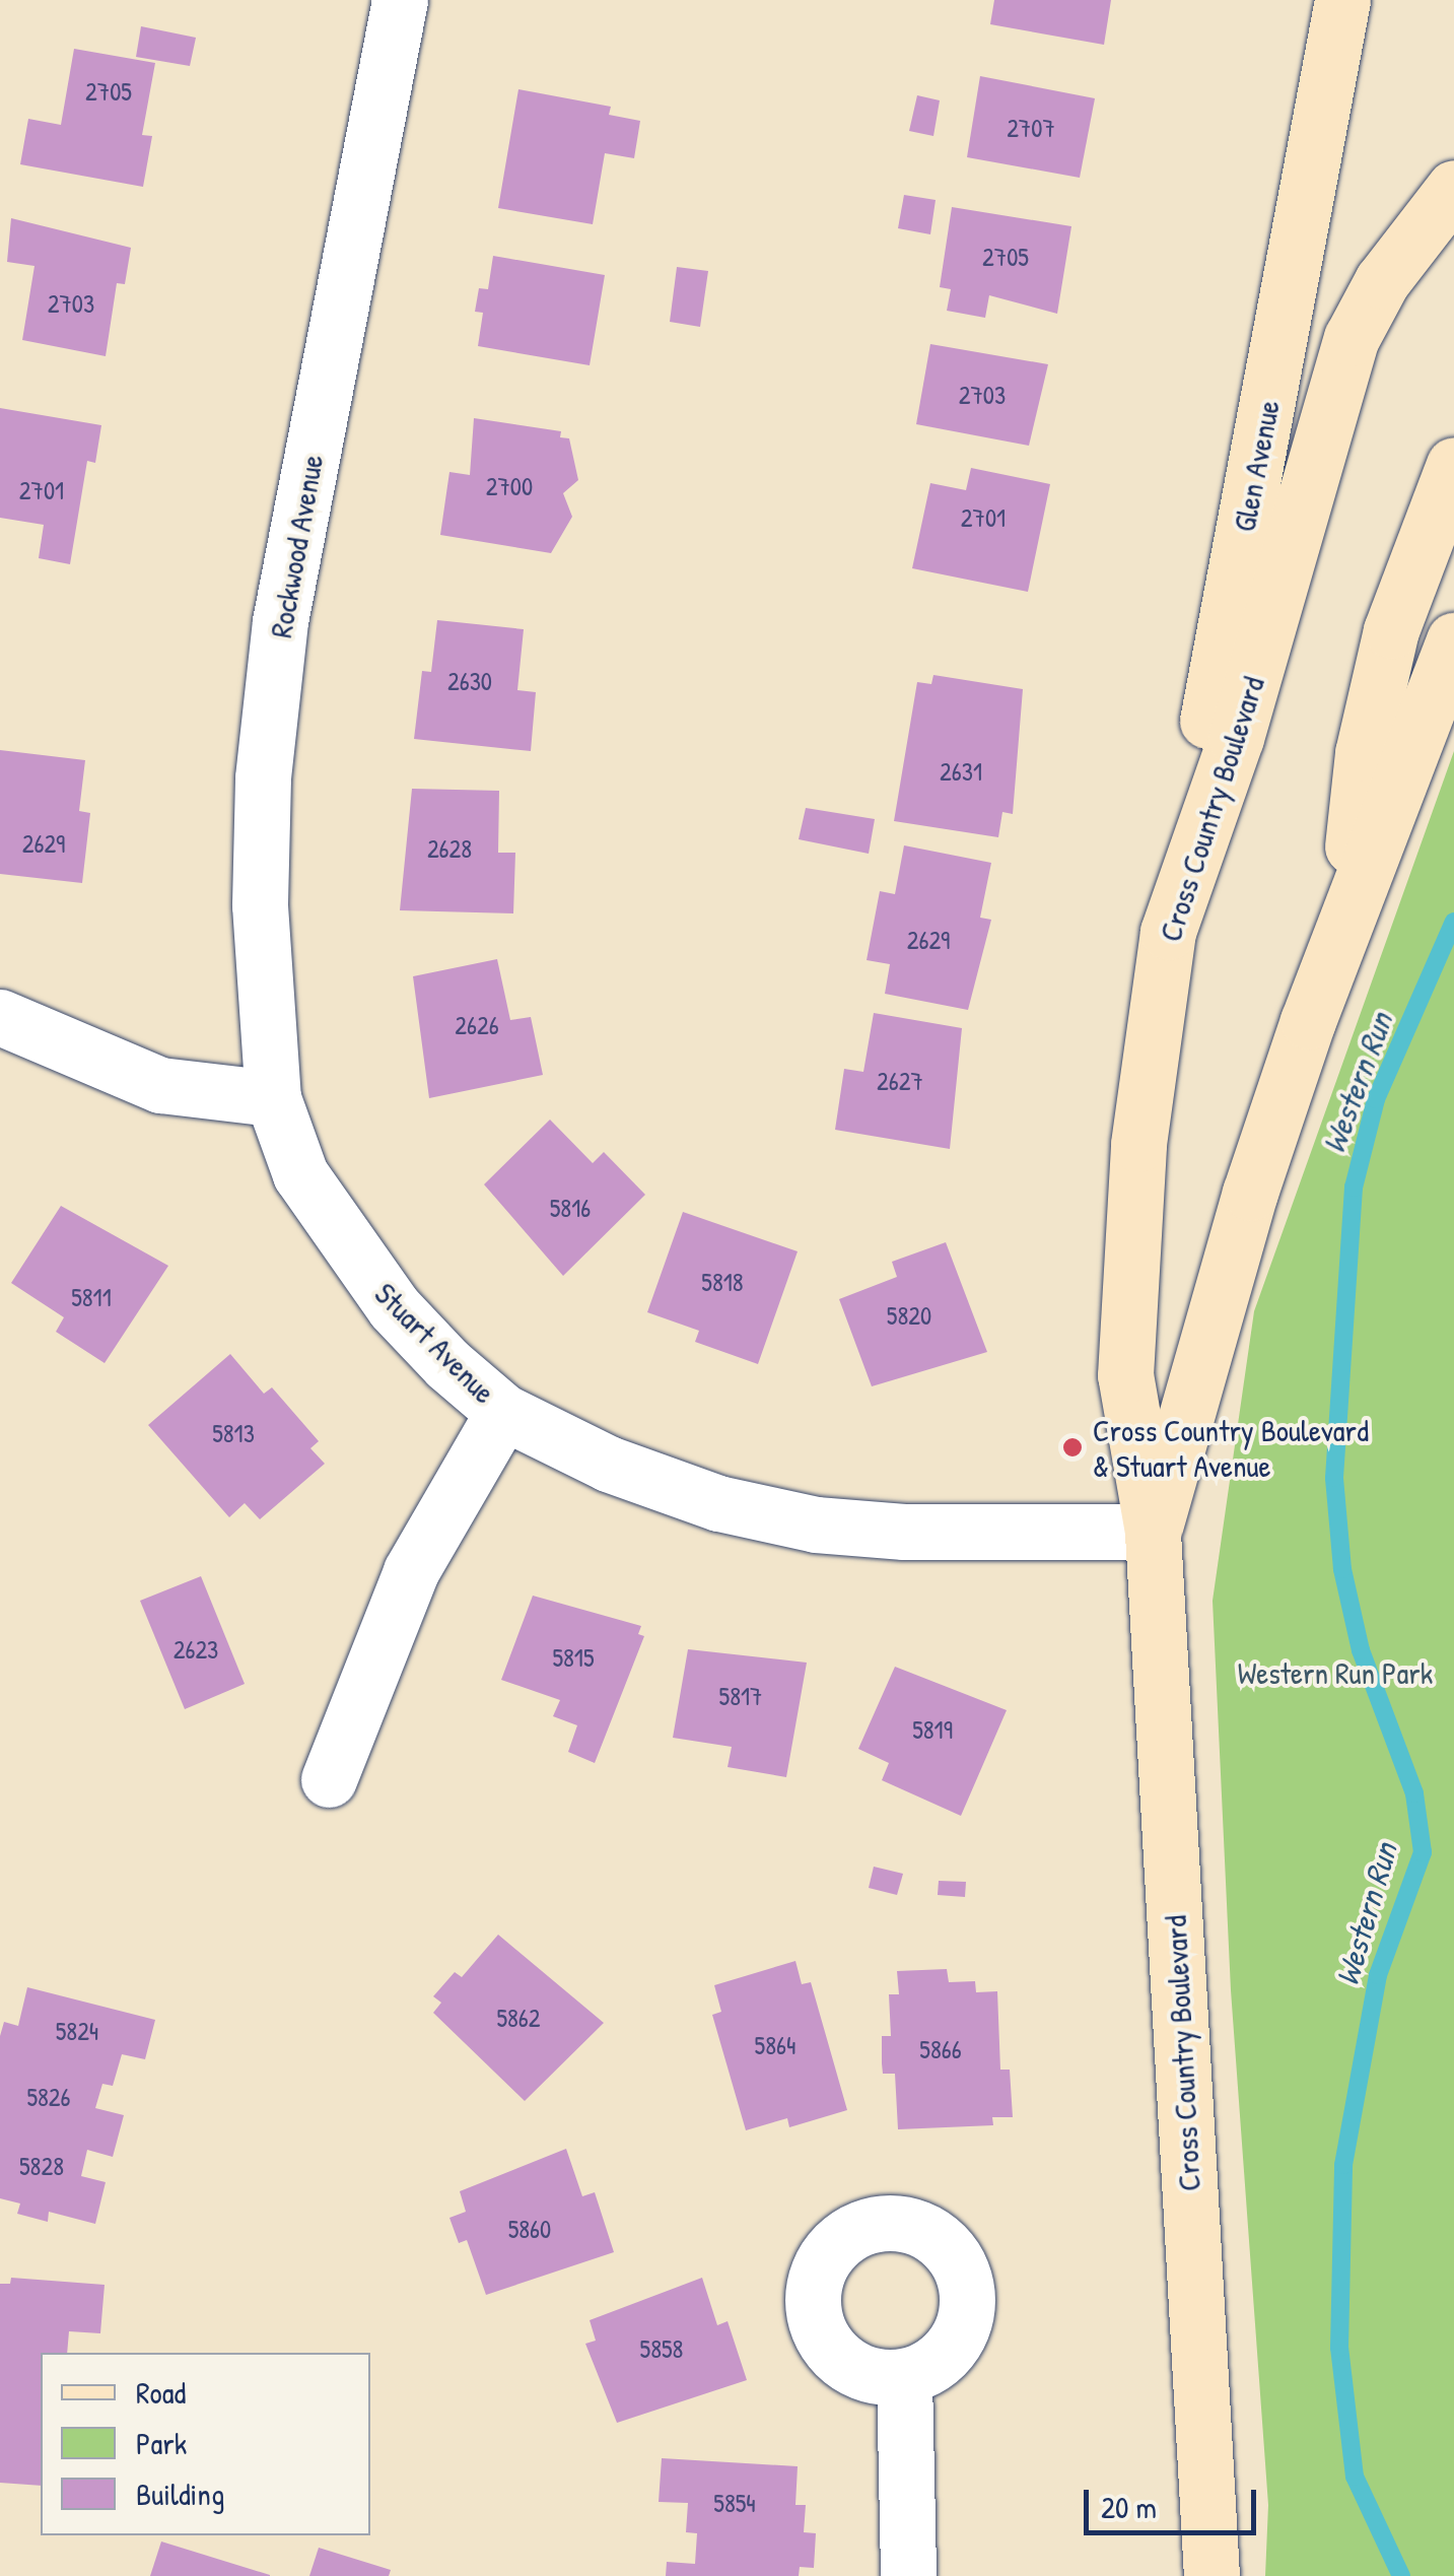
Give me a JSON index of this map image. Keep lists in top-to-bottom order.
{
  "streets": {
    "main road": ["Glen Avenue", "Cross Country Boulevard"],
    "street": ["Rockwood Avenue", "Stuart Avenue"]
  },
  "crossings": [
    ["Glen Avenue", "Cross Country Boulevard"],
    ["Rockwood Avenue", "Stuart Avenue"],
    ["Cross Country Boulevard", "Stuart Avenue"]
  ],
  "water": ["Western Run"],
  "parks": ["Western Run Park"],
  "places": ["Cross Country Boulevard & Stuart Avenue"],
  "house_numbers": [
    "2705",
    "2707",
    "2705",
    "2703",
    "2703",
    "2700",
    "2701",
    "2701",
    "2630",
    "2631",
    "2629",
    "2628",
    "2629",
    "2626",
    "2627",
    "5816",
    "5818",
    "5811",
    "5820",
    "5813",
    "2623",
    "5815",
    "5817",
    "5819",
    "5862",
    "5824",
    "5864",
    "5866",
    "5826",
    "5828",
    "5860",
    "5858",
    "5854"
  ],
  "legend": ["Road", "Park", "Building"],
  "scale_bar": "20 m"
}
